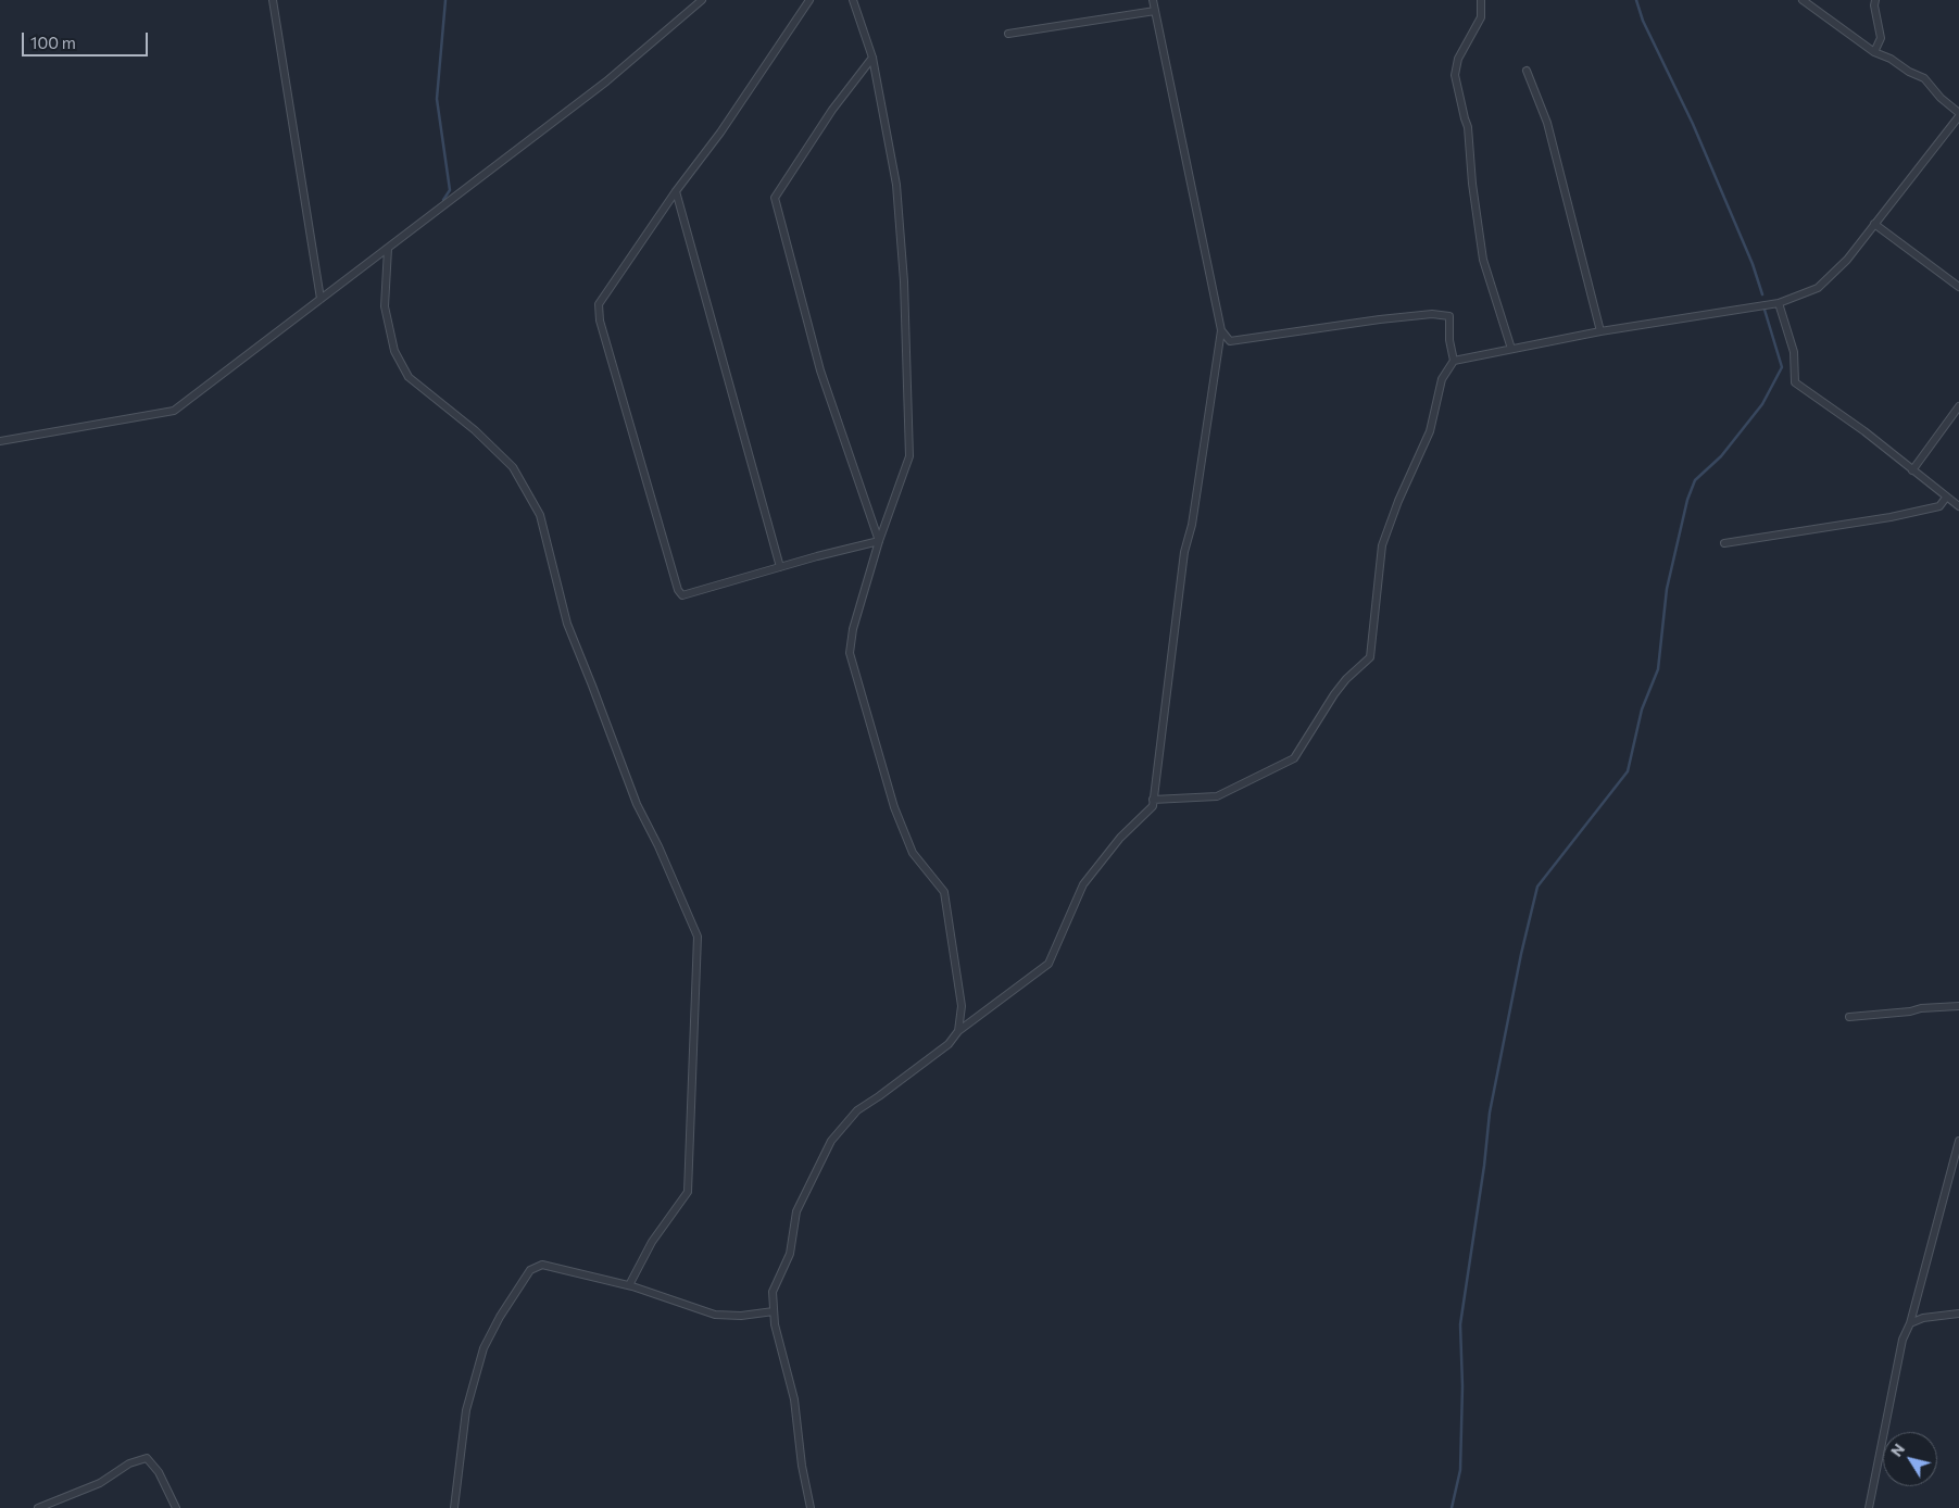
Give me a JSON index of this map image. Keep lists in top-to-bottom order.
{
  "scale_bar": "100 m",
  "north": "top left"
}
